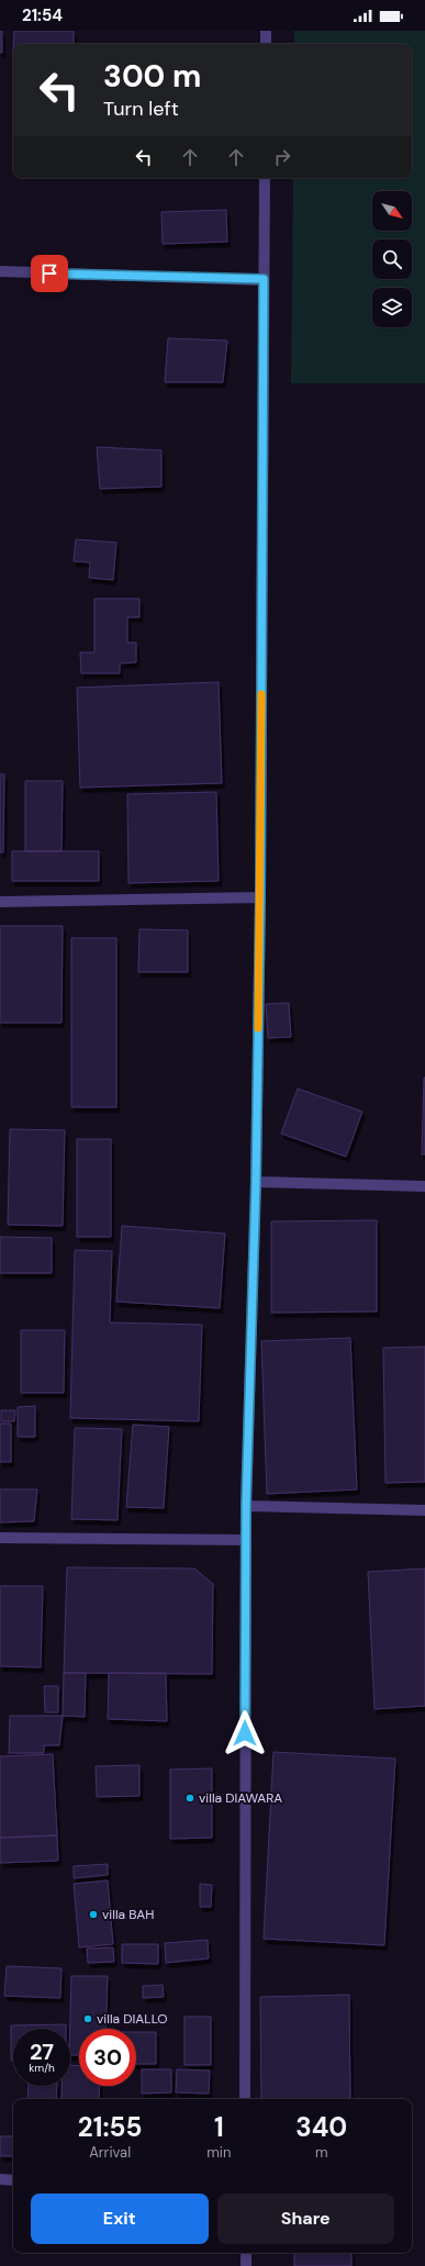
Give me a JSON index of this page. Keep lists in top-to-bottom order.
{
  "places": ["villa DIAWARA", "villa BAH", "villa DIALLO"],
  "north": "bottom right",
  "page": {
    "status": "21:54",
    "turn": ["300 m", "Turn left"],
    "speed": "27 km/h",
    "limit": "30",
    "eta": [
      "21:55",
      "Arrival",
      "1",
      "min",
      "340",
      "m"
    ],
    "buttons": ["Exit", "Share"]
  }
}
